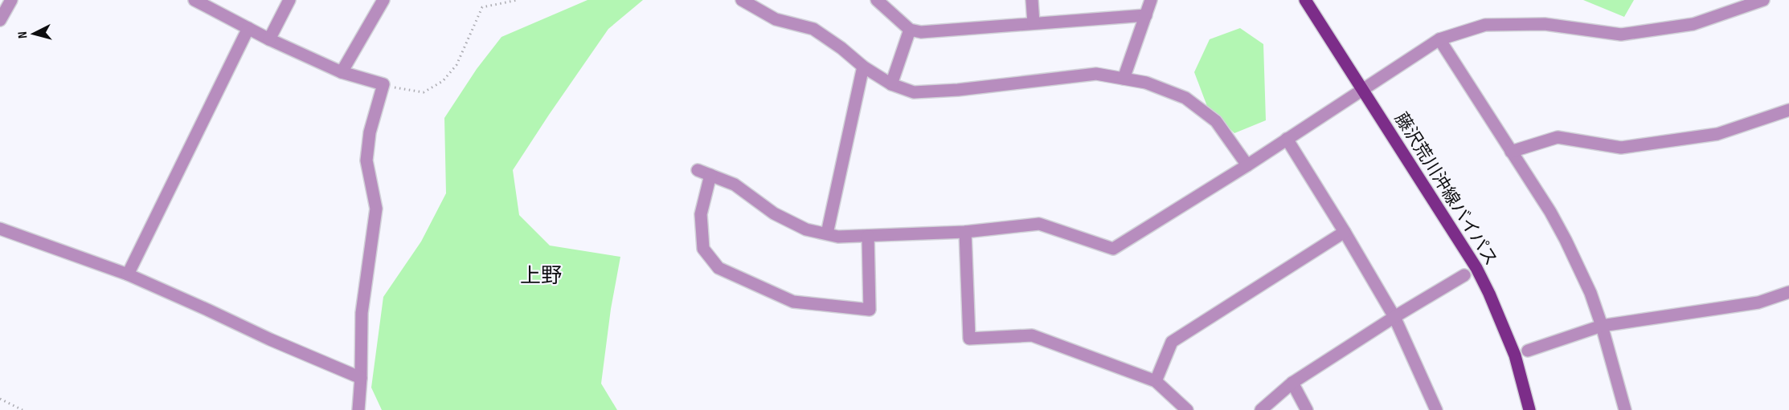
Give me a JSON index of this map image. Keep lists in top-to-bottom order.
{
  "streets": {
    "main road": ["藤沢荒川沖線バイパス"]
  },
  "districts": ["上野"],
  "north": "left"
}
